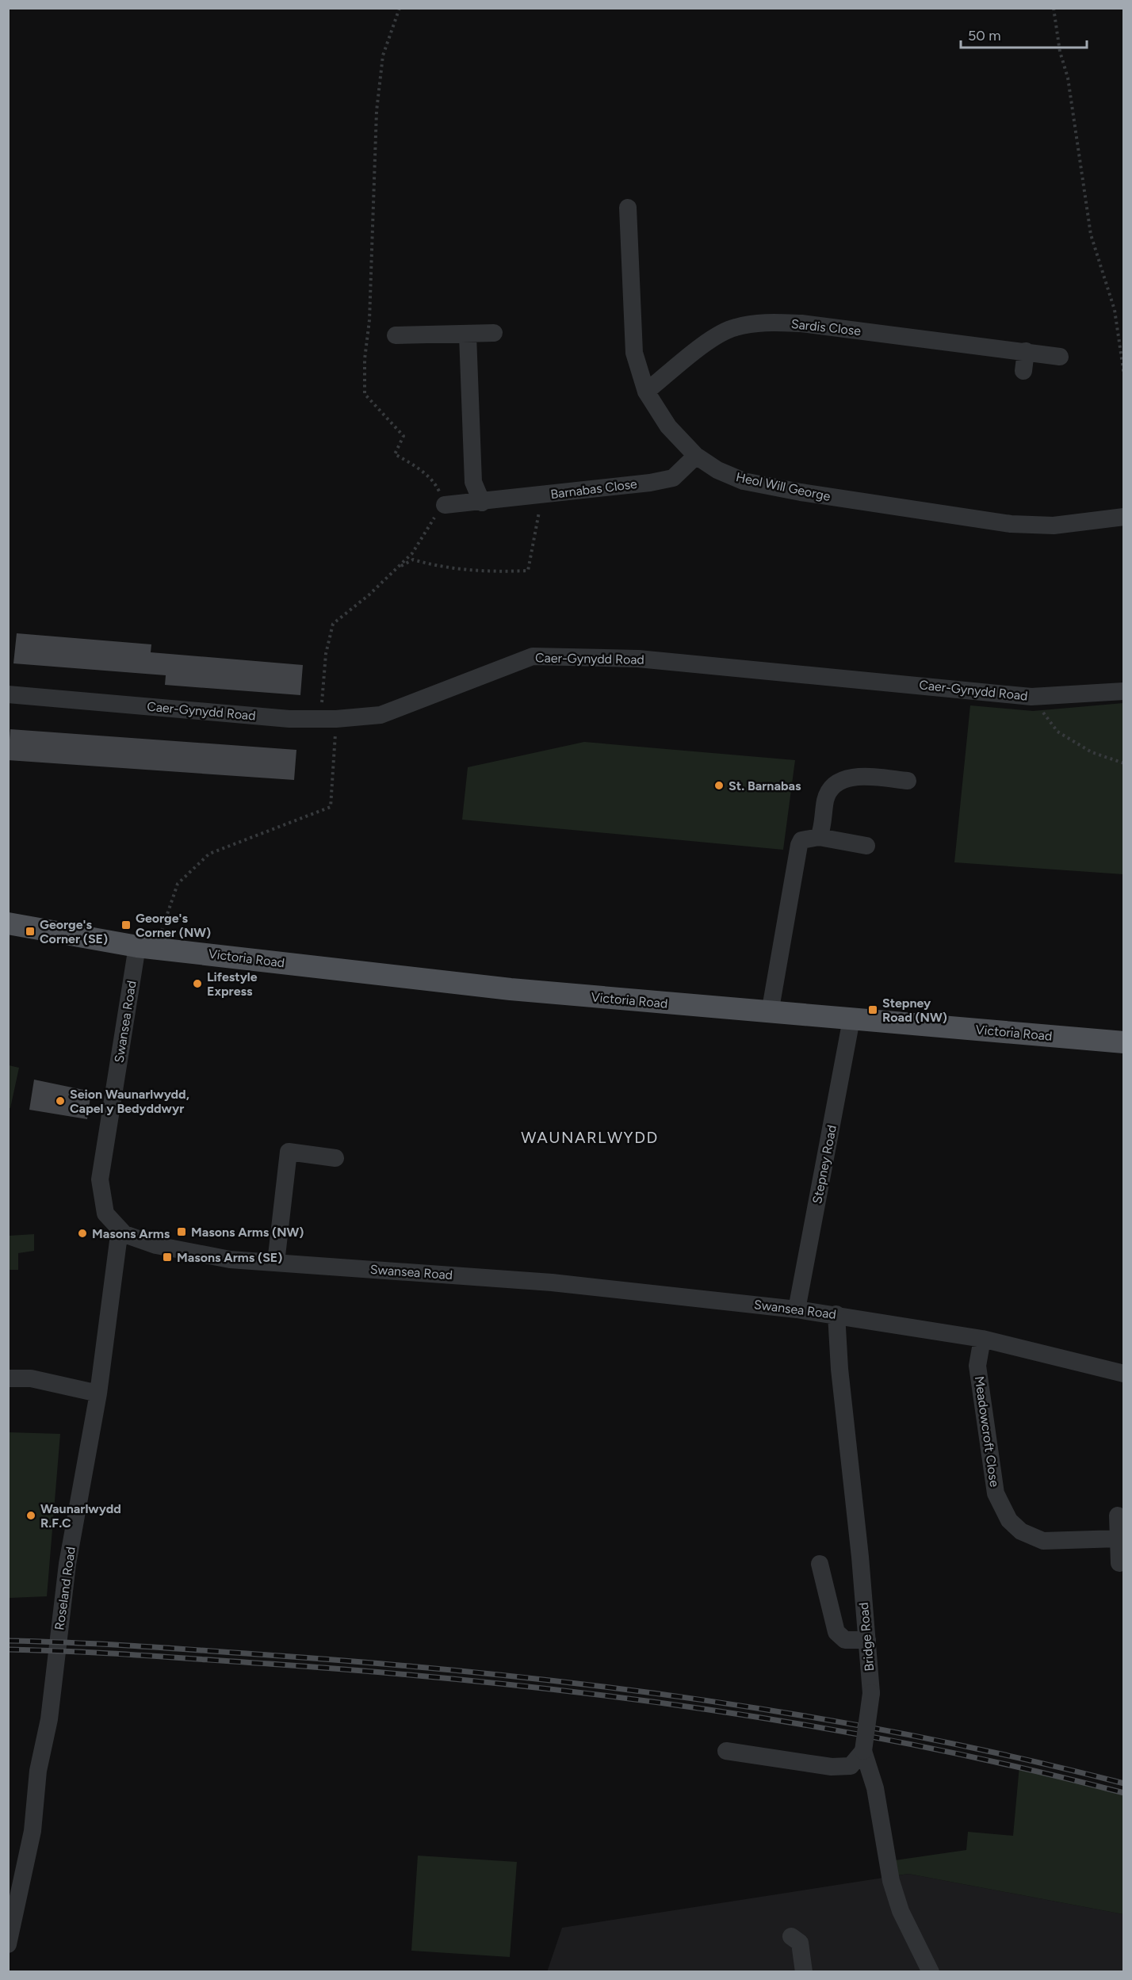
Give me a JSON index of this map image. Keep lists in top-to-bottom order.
{
  "streets": {
    "main road": ["Victoria Road"],
    "street": [
      "Sardis Close",
      "Heol Will George",
      "Barnabas Close",
      "Caer-Gynydd Road",
      "Swansea Road",
      "Stepney Road",
      "Meadowcroft Close",
      "Roseland Road",
      "Bridge Road"
    ]
  },
  "crossings": [
    ["Sardis Close", "Heol Will George"],
    ["Heol Will George", "Barnabas Close"],
    ["Victoria Road", "Swansea Road"],
    ["Victoria Road", "Stepney Road"],
    ["Swansea Road", "Stepney Road"],
    ["Swansea Road", "Meadowcroft Close"],
    ["Swansea Road", "Roseland Road"],
    ["Swansea Road", "Bridge Road"]
  ],
  "districts": ["WAUNARLWYDD"],
  "places": {
    "other": [
      "St. Barnabas",
      "Lifestyle Express",
      "Seion Waunarlwydd, Capel y Bedyddwyr",
      "Masons Arms",
      "Waunarlwydd R.F.C"
    ],
    "transit": [
      "George's Corner (NW)",
      "George's Corner (SE)",
      "Stepney Road (NW)",
      "Masons Arms (NW)",
      "Masons Arms (SE)"
    ]
  },
  "scale_bar": "50 m"
}
